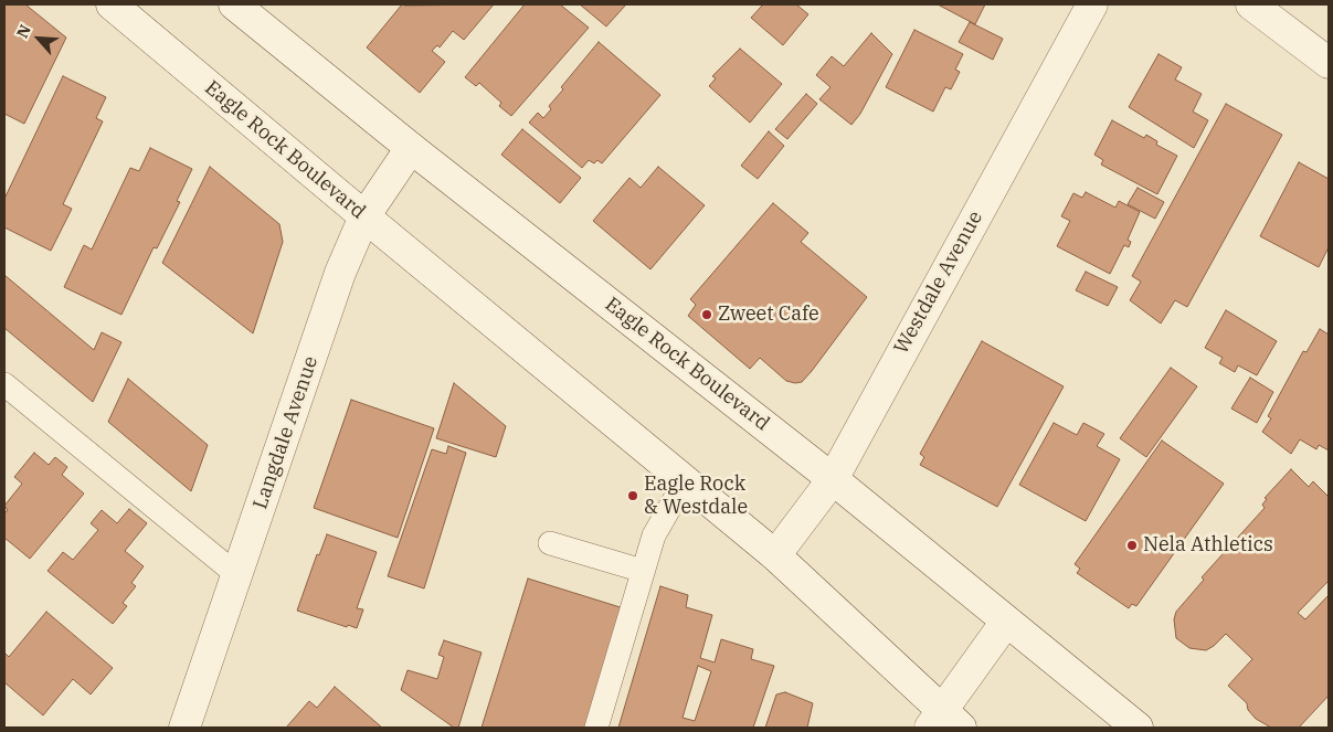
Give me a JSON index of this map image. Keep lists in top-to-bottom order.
{
  "streets": {
    "main road": ["Eagle Rock Boulevard", "Westdale Avenue", "Langdale Avenue"]
  },
  "crossings": [
    ["Eagle Rock Boulevard", "Westdale Avenue"],
    ["Eagle Rock Boulevard", "Langdale Avenue"]
  ],
  "places": ["Zweet Cafe", "Eagle Rock & Westdale", "Nela Athletics"],
  "north": "top left"
}
